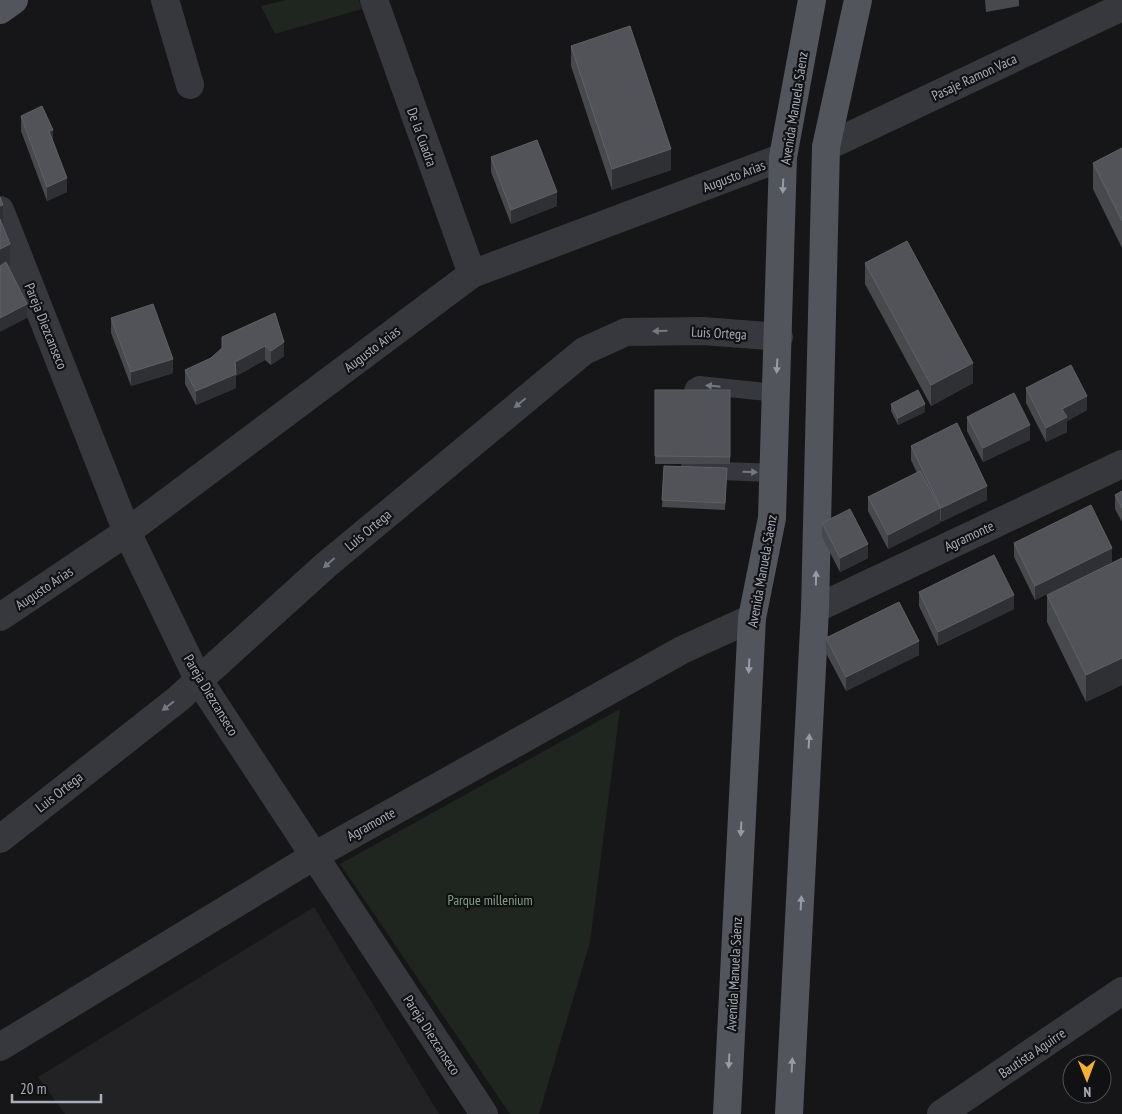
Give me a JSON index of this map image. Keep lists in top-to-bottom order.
{
  "streets": {
    "main road": ["Avenida Manuela Sáenz"],
    "street": [
      "Pasaje Ramon Vaca",
      "De la Cuadra",
      "Augusto Arias",
      "Pareja Diezcanseco",
      "Luis Ortega",
      "Agramonte",
      "Bautista Aguirre"
    ]
  },
  "crossings": [
    ["Avenida Manuela Sáenz", "Augusto Arias"],
    ["Avenida Manuela Sáenz", "Luis Ortega"],
    ["Avenida Manuela Sáenz", "Agramonte"],
    ["De la Cuadra", "Augusto Arias"],
    ["Augusto Arias", "Pareja Diezcanseco"],
    ["Pareja Diezcanseco", "Luis Ortega"],
    ["Pareja Diezcanseco", "Agramonte"]
  ],
  "one_way": ["Luis Ortega"],
  "parks": ["Parque millenium"],
  "scale_bar": "20 m",
  "north": "bottom"
}
